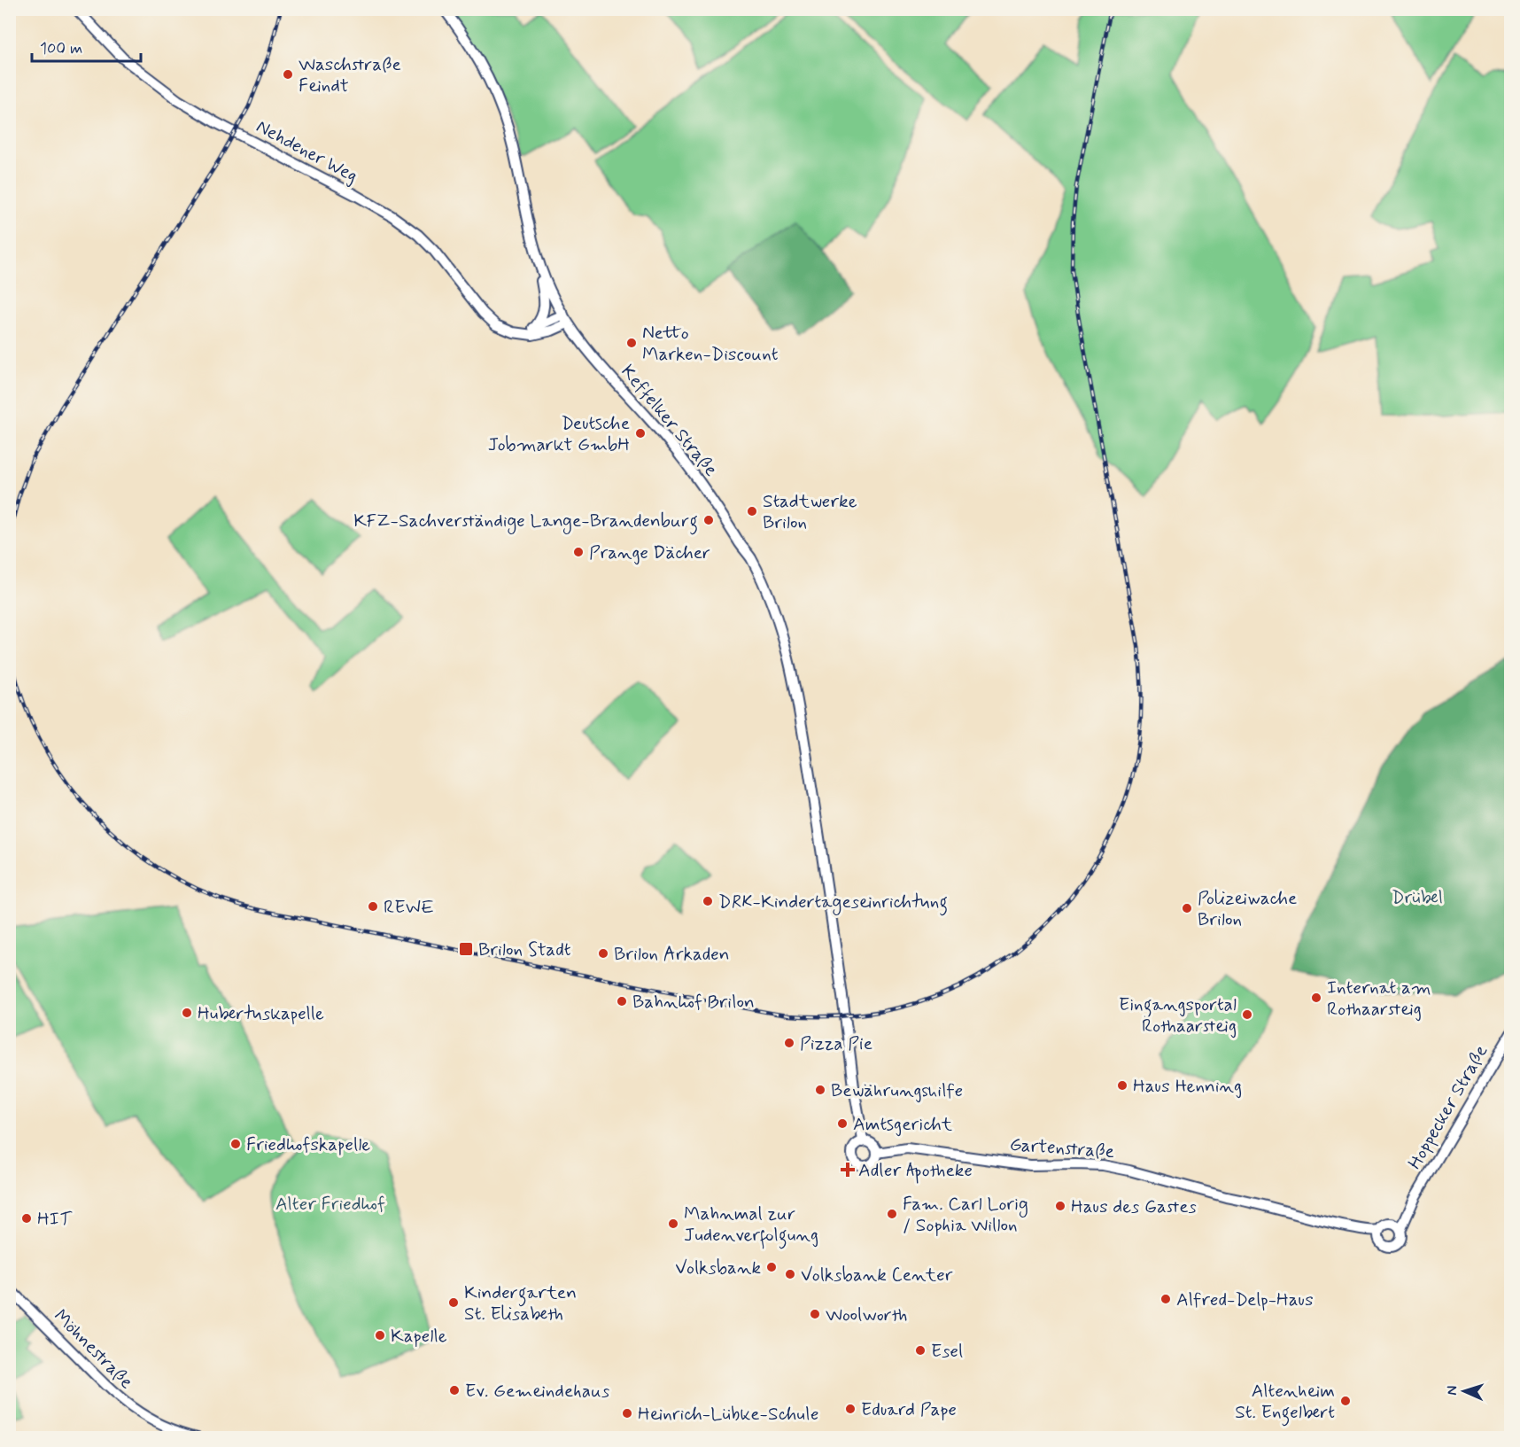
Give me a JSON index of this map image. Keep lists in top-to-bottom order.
{
  "streets": {
    "street": [
      "Nehdener Weg",
      "Keffelker Straße",
      "Hoppecker Straße",
      "Gartenstraße",
      "Möhnestraße"
    ]
  },
  "crossings": [
    ["Nehdener Weg", "Keffelker Straße"],
    ["Keffelker Straße", "Gartenstraße"],
    ["Hoppecker Straße", "Gartenstraße"]
  ],
  "parks": ["Drübel", "Alter Friedhof"],
  "places": {
    "other": [
      "Waschstraße Feindt",
      "Netto Marken-Discount",
      "Deutsche Jobmarkt GmbH",
      "Stadtwerke Brilon",
      "KFZ-Sachverständige Lange-Brandenburg",
      "Prange Dächer",
      "DRK-Kindertageseinrichtung",
      "REWE",
      "Polizeiwache Brilon",
      "Brilon Arkaden",
      "Internat am Rothaarsteig",
      "Bahnhof Brilon",
      "Hubertuskapelle",
      "Eingangsportal Rothaarsteig",
      "Pizza Pie",
      "Haus Henning",
      "Bewährungshilfe",
      "Amtsgericht",
      "Friedhofskapelle",
      "Haus des Gastes",
      "Fam. Carl Lorig / Sophia Willon",
      "HIT",
      "Mahnmal zur Judenverfolgung",
      "Volksbank",
      "Volksbank Center",
      "Alfred-Delp-Haus",
      "Kindergarten St. Elisabeth",
      "Woolworth",
      "Kapelle",
      "Esel",
      "Ev. Gemeindehaus",
      "Altenheim St. Engelbert",
      "Eduard Pape",
      "Heinrich-Lübke-Schule"
    ],
    "transit": ["Brilon Stadt"],
    "health": ["Adler Apotheke"]
  },
  "scale_bar": "100 m",
  "north": "left"
}
